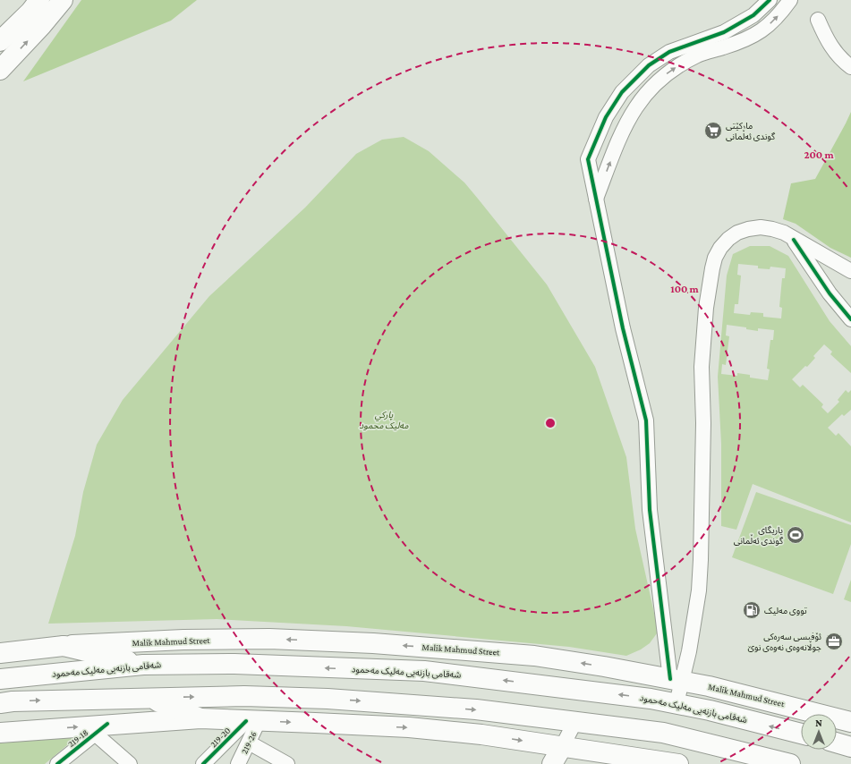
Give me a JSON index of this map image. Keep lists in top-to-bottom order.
{
  "streets": {
    "main road": ["Malik Mahmud Street", "شەقامی بازنەیی مەلیک مەحمود"],
    "street": ["219-20", "219-18", "219-26"]
  },
  "crossings": [
    ["219-20", "219-26"]
  ],
  "parks": ["پارکي مەليک محمود"],
  "places": {
    "supermarket": ["مارکێتی گوندی ئەڵمانی"],
    "sports": ["یاریگای گوندی ئەڵمانی"],
    "fuel station": ["تووی مەلیک"],
    "office": ["ئۆفیسی سەرەکی جوڵانەوەی نەوەی نوێ"]
  },
  "north": "top",
  "rings": ["200 m", "100 m"]
}
